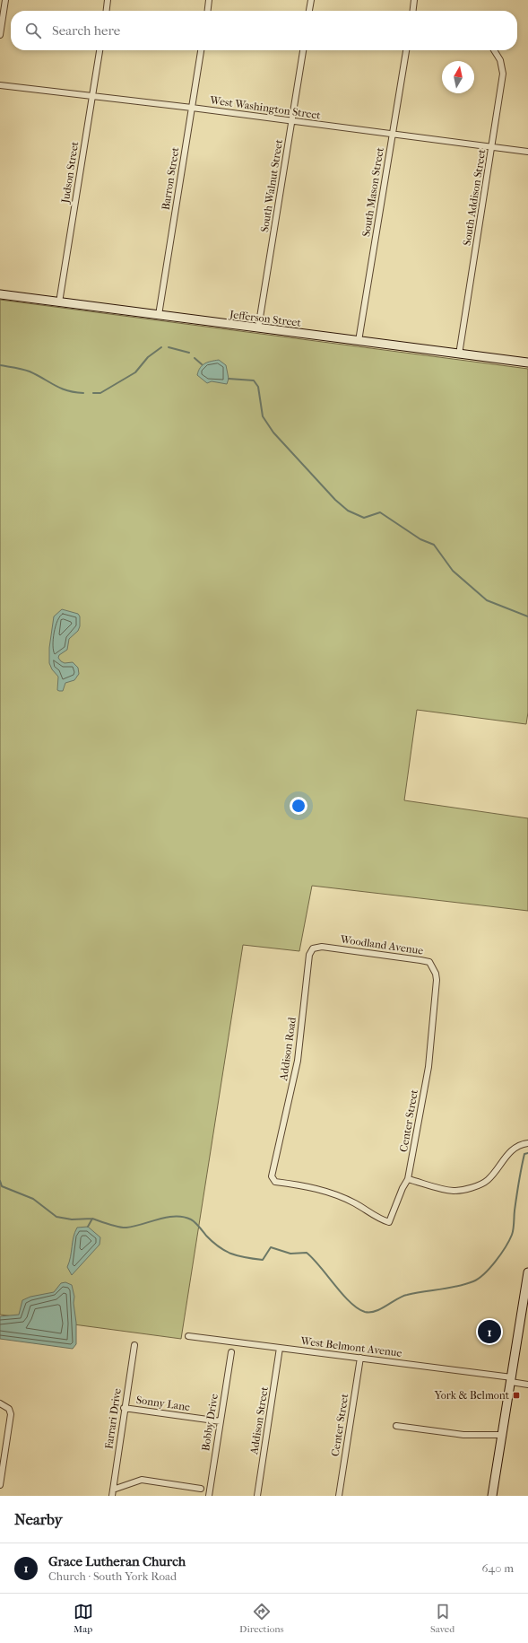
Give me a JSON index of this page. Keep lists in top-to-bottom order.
{
  "streets": {
    "street": [
      "West Washington Street",
      "Judson Street",
      "Barron Street",
      "South Walnut Street",
      "South Mason Street",
      "South Addison Street",
      "Jefferson Street",
      "Woodland Avenue",
      "Addison Road",
      "Center Street",
      "West Belmont Avenue",
      "Sonny Lane",
      "Farrari Drive",
      "Addison Street",
      "Bobby Drive"
    ]
  },
  "crossings": [
    ["West Washington Street", "Judson Street"],
    ["West Washington Street", "Barron Street"],
    ["West Washington Street", "South Walnut Street"],
    ["West Washington Street", "South Mason Street"],
    ["West Washington Street", "South Addison Street"],
    ["Judson Street", "Jefferson Street"],
    ["Barron Street", "Jefferson Street"],
    ["South Walnut Street", "Jefferson Street"],
    ["South Mason Street", "Jefferson Street"],
    ["South Addison Street", "Jefferson Street"],
    ["Woodland Avenue", "Addison Road"],
    ["Woodland Avenue", "Center Street"],
    ["Addison Road", "Center Street"],
    ["Center Street", "West Belmont Avenue"],
    ["West Belmont Avenue", "Addison Street"],
    ["Sonny Lane", "Farrari Drive"],
    ["Sonny Lane", "Bobby Drive"]
  ],
  "places": {
    "transit": ["York & Belmont"]
  },
  "north": "top",
  "page": {
    "search": "Search here",
    "pins": "1",
    "heading": "Nearby",
    "list": [
      {
        "mark": "1",
        "name": "Grace Lutheran Church",
        "note": "Church · South York Road",
        "value": "640 m"
      }
    ],
    "nav": ["Map", "Directions", "Saved"]
  }
}
